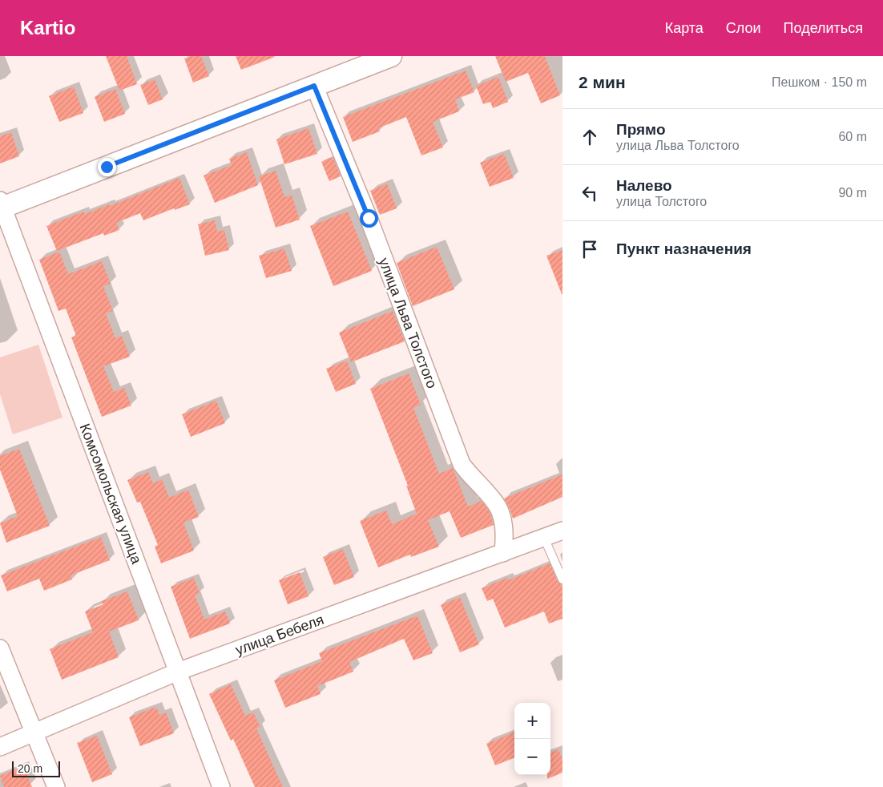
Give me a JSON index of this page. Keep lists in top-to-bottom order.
{
  "streets": {
    "street": ["улица Льва Толстого", "Комсомольская улица", "улица Бебеля"]
  },
  "crossings": [
    ["улица Льва Толстого", "улица Бебеля"],
    ["Комсомольская улица", "улица Бебеля"]
  ],
  "scale_bar": "20 m",
  "page": {
    "header": "Kartio",
    "nav": ["Карта", "Слои", "Поделиться"],
    "heading": ["2 мин", "Пешком · 150 m"],
    "list": [
      ["Прямо", "улица Льва Толстого", "60 m"],
      ["Налево", "улица Толстого", "90 m"],
      "Пункт назначения"
    ],
    "map_buttons": ["+", "−"],
    "scale": "20 m"
  }
}
